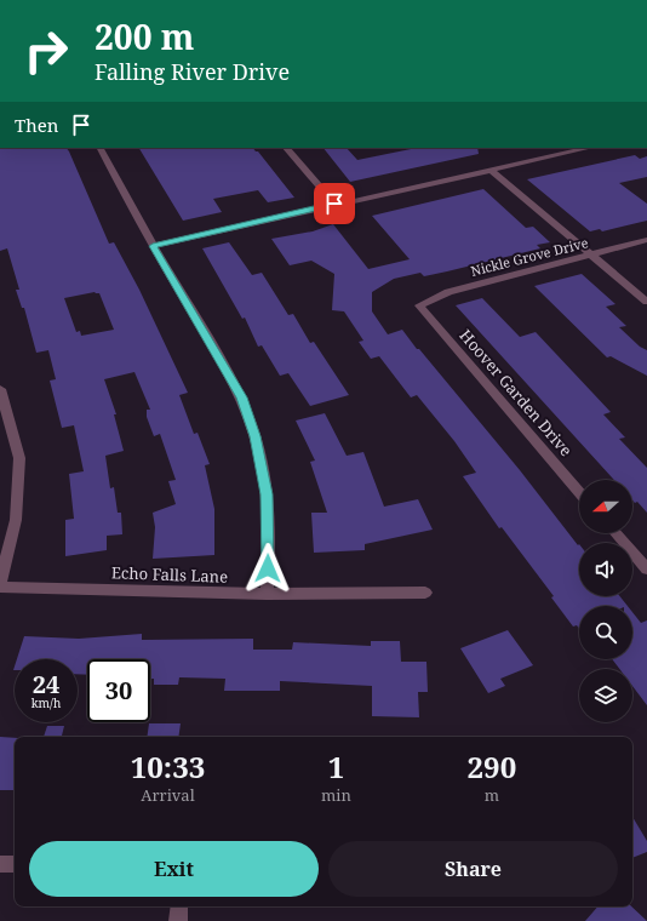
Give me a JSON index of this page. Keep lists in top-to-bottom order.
{
  "streets": {
    "street": ["Nickle Grove Drive", "Hoover Garden Drive", "Echo Falls Lane"]
  },
  "crossings": [
    ["Nickle Grove Drive", "Hoover Garden Drive"]
  ],
  "north": "left",
  "page": {
    "turn": ["200 m", "Falling River Drive"],
    "then": "Then",
    "speed": "24 km/h",
    "limit": "30",
    "eta": [
      "10:33",
      "Arrival",
      "1",
      "min",
      "290",
      "m"
    ],
    "buttons": ["Exit", "Share"]
  }
}
